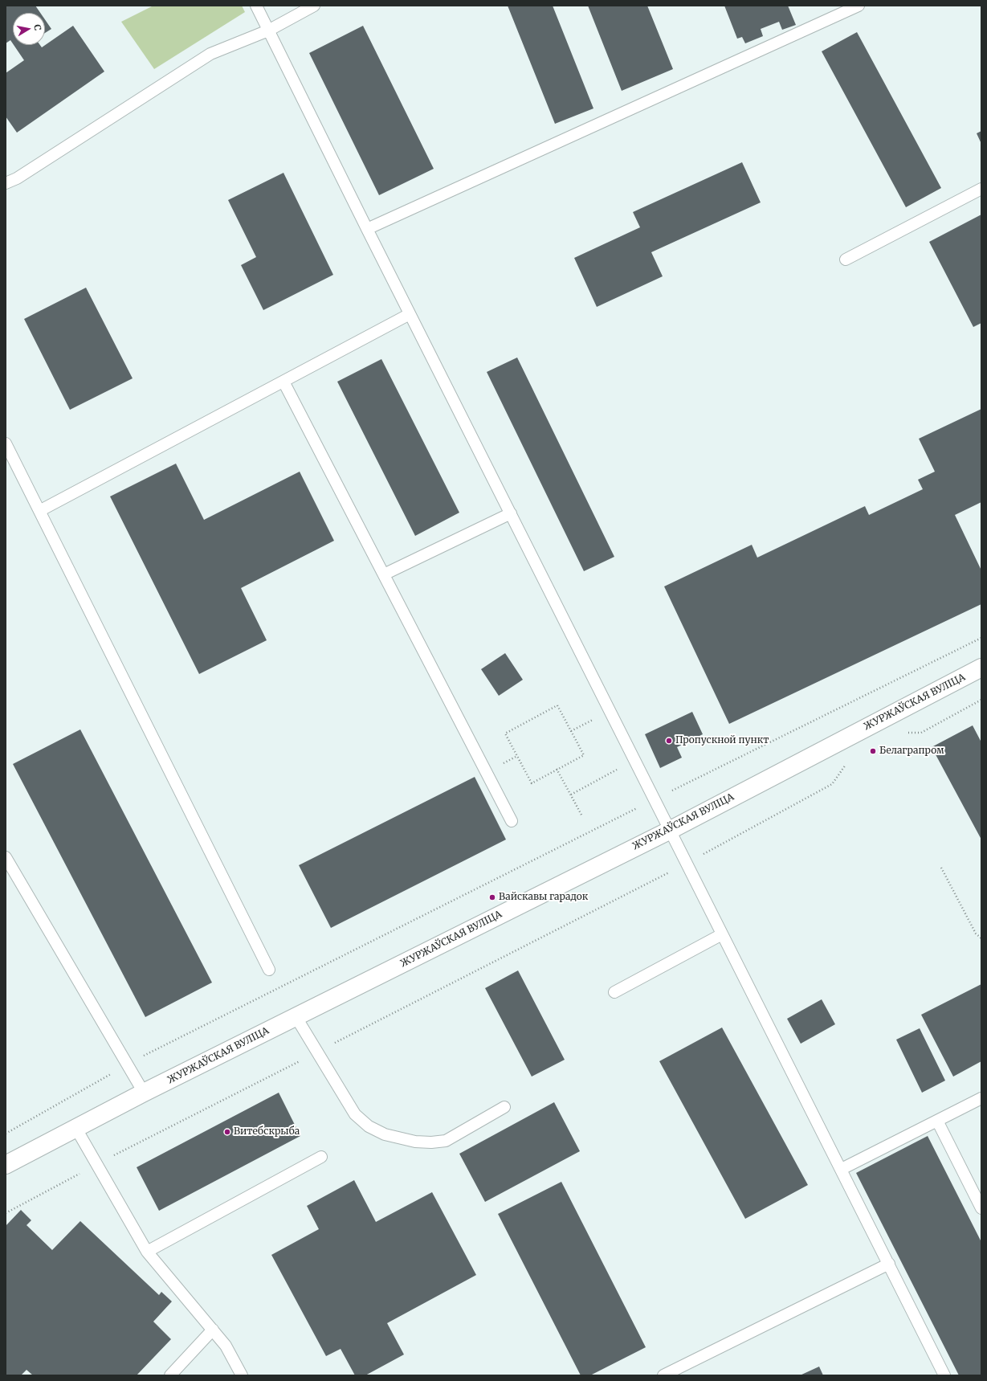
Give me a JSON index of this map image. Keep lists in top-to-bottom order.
{
  "streets": {
    "street": ["ЖУРЖАЎСКАЯ ВУЛІЦА"]
  },
  "places": [
    "Пропускной пункт",
    "Белаграпром",
    "Вайскавы гарадок",
    "Витебскрыба"
  ],
  "north": "right"
}
